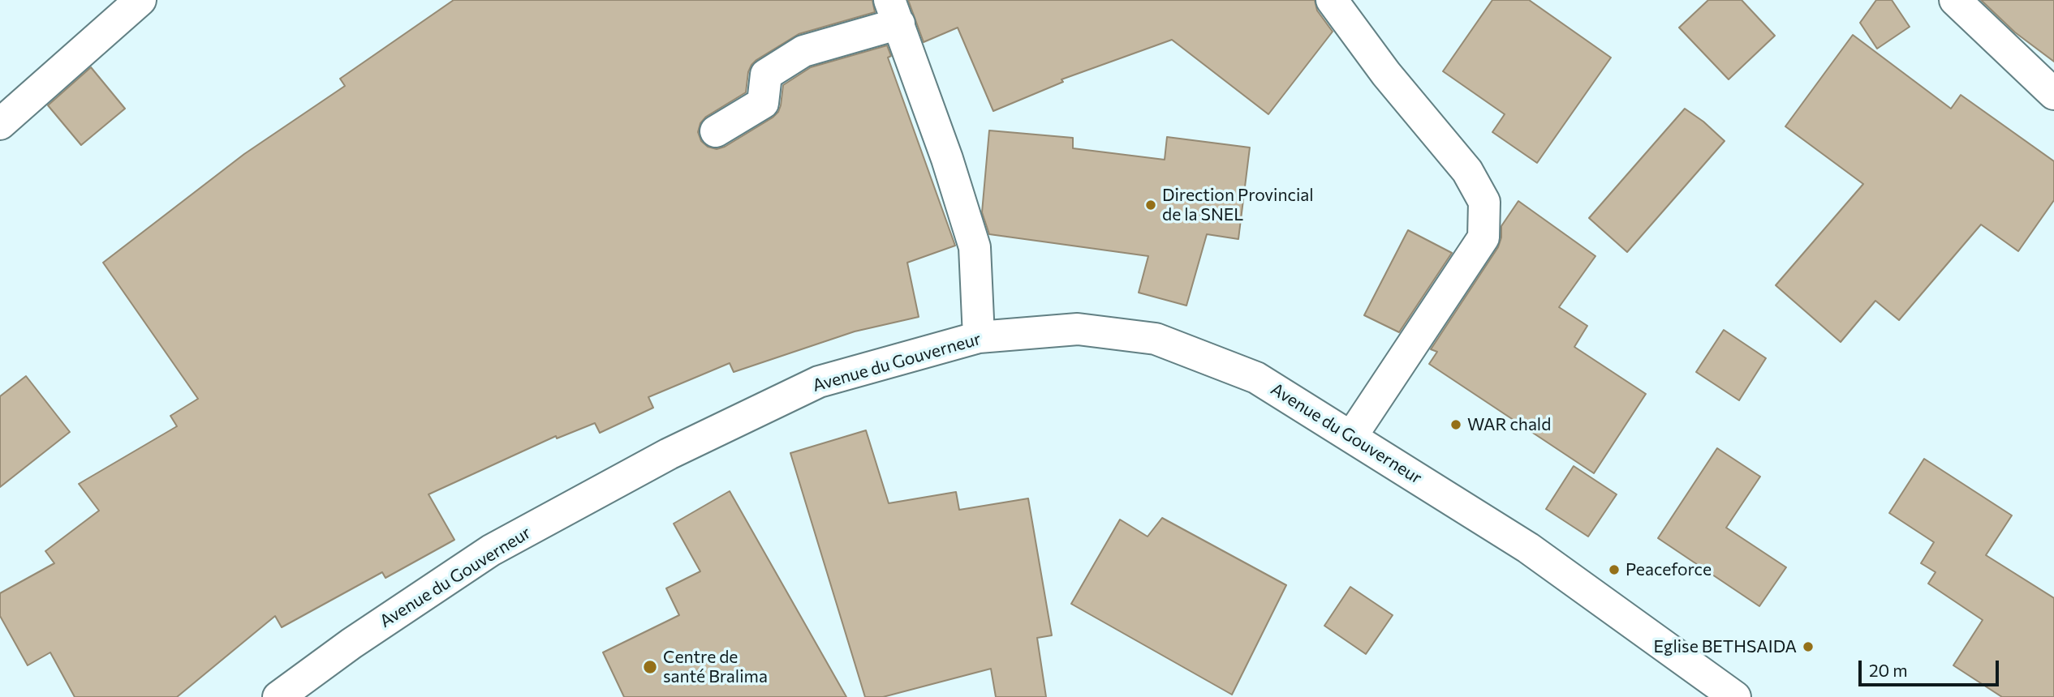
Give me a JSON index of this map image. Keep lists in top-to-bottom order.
{
  "streets": {
    "street": ["Avenue du Gouverneur"]
  },
  "places": [
    "Direction Provincial de la SNEL",
    "WAR chald",
    "Peaceforce",
    "Eglise BETHSAIDA",
    "Centre de santé Bralima"
  ],
  "scale_bar": "20 m"
}
